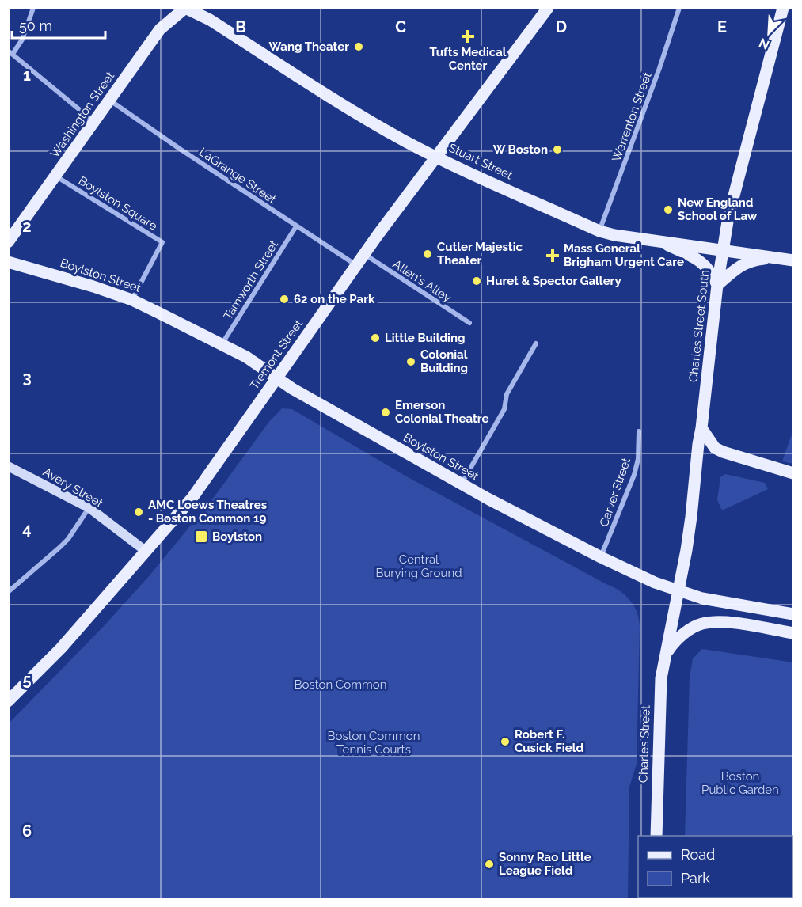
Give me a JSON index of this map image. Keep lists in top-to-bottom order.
{
  "streets": {
    "main road": [
      "Washington Street",
      "Stuart Street",
      "Boylston Street",
      "Charles Street South",
      "Tremont Street",
      "Avery Street",
      "Charles Street"
    ],
    "street": [
      "Warrenton Street",
      "LaGrange Street",
      "Boylston Square",
      "Tamworth Street",
      "Allen's Alley",
      "Carver Street"
    ]
  },
  "crossings": [
    ["Washington Street", "Stuart Street"],
    ["Washington Street", "LaGrange Street"],
    ["Washington Street", "Boylston Square"],
    ["Warrenton Street", "Stuart Street"],
    ["Stuart Street", "Charles Street South"],
    ["Stuart Street", "Tremont Street"],
    ["LaGrange Street", "Tamworth Street"],
    ["LaGrange Street", "Tremont Street"],
    ["Boylston Square", "Boylston Street"],
    ["Boylston Street", "Tamworth Street"],
    ["Boylston Street", "Charles Street South"],
    ["Boylston Street", "Tremont Street"],
    ["Boylston Street", "Carver Street"],
    ["Allen's Alley", "Tremont Street"],
    ["Charles Street South", "Charles Street"],
    ["Tremont Street", "Avery Street"]
  ],
  "parks": [
    "Central Burying Ground",
    "Boston Common",
    "Boston Common Tennis Courts",
    "Boston Public Garden"
  ],
  "places": {
    "health": ["Tufts Medical Center", "Mass General Brigham Urgent Care"],
    "other": [
      "Wang Theater",
      "W Boston",
      "New England School of Law",
      "Cutler Majestic Theater",
      "Huret & Spector Gallery",
      "62 on the Park",
      "Little Building",
      "Colonial Building",
      "Emerson Colonial Theatre",
      "AMC Loews Theatres - Boston Common 19",
      "Robert F. Cusick Field",
      "Sonny Rao Little League Field"
    ],
    "transit": ["Boylston"]
  },
  "legend": ["Road", "Park"],
  "scale_bar": "50 m",
  "north": "bottom left",
  "grid": {
    "columns": [
      "B",
      "C",
      "D",
      "E"
    ],
    "rows": [
      "1",
      "2",
      "3",
      "4",
      "5",
      "6"
    ]
  }
}
